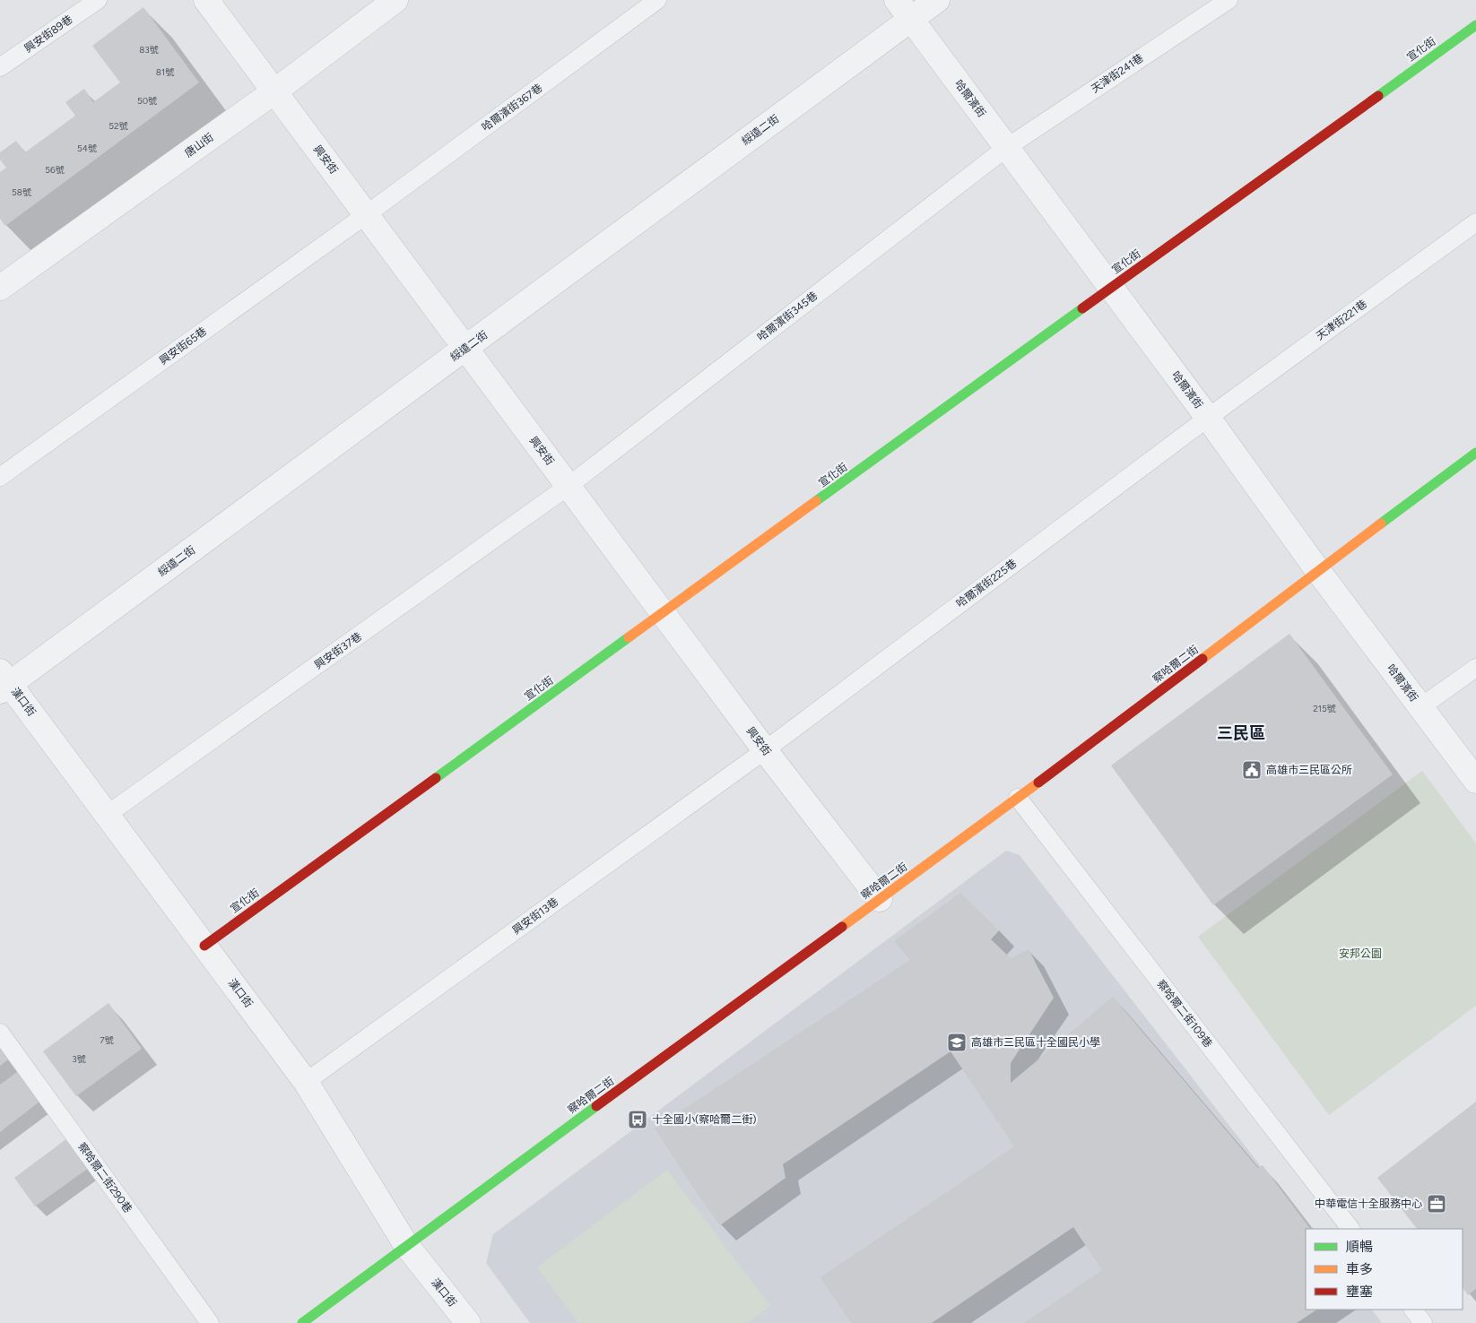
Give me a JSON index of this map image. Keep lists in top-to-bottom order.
{
  "streets": {
    "street": [
      "宣化街",
      "哈爾濱街",
      "綏遠二街",
      "唐山街",
      "興安街",
      "察哈爾二街",
      "漢口街"
    ],
    "lane": [
      "興安街89巷",
      "天津街241巷",
      "哈爾濱街367巷",
      "哈爾濱街345巷",
      "天津街221巷",
      "興安街65巷",
      "哈爾濱街225巷",
      "興安街37巷",
      "興安街13巷",
      "察哈爾二街109巷",
      "察哈爾二街290巷"
    ]
  },
  "crossings": [
    ["宣化街", "哈爾濱街"],
    ["宣化街", "興安街"],
    ["宣化街", "漢口街"],
    ["天津街241巷", "哈爾濱街"],
    ["天津街241巷", "哈爾濱街345巷"],
    ["哈爾濱街", "綏遠二街"],
    ["哈爾濱街", "哈爾濱街345巷"],
    ["哈爾濱街", "天津街221巷"],
    ["哈爾濱街", "哈爾濱街225巷"],
    ["哈爾濱街", "察哈爾二街"],
    ["哈爾濱街367巷", "興安街"],
    ["哈爾濱街367巷", "興安街65巷"],
    ["綏遠二街", "興安街"],
    ["綏遠二街", "漢口街"],
    ["唐山街", "興安街"],
    ["興安街", "哈爾濱街345巷"],
    ["興安街", "興安街65巷"],
    ["興安街", "哈爾濱街225巷"],
    ["興安街", "興安街37巷"],
    ["興安街", "察哈爾二街"],
    ["興安街", "興安街13巷"],
    ["哈爾濱街345巷", "興安街37巷"],
    ["天津街221巷", "哈爾濱街225巷"],
    ["哈爾濱街225巷", "興安街13巷"],
    ["興安街37巷", "漢口街"],
    ["察哈爾二街", "漢口街"],
    ["察哈爾二街", "察哈爾二街109巷"],
    ["漢口街", "興安街13巷"]
  ],
  "districts": ["三民區"],
  "parks": ["安邦公園"],
  "places": {
    "public building": ["高雄市三民區公所"],
    "school or university": ["高雄市三民區十全國民小學"],
    "bus stop": ["十全國小(察哈爾二街)"],
    "office": ["中華電信十全服務中心"]
  },
  "house_numbers": [
    "83號",
    "81號",
    "50號",
    "52號",
    "54號",
    "56號",
    "58號",
    "215號",
    "7號",
    "3號"
  ],
  "legend": ["順暢", "車多", "壅塞"]
}
